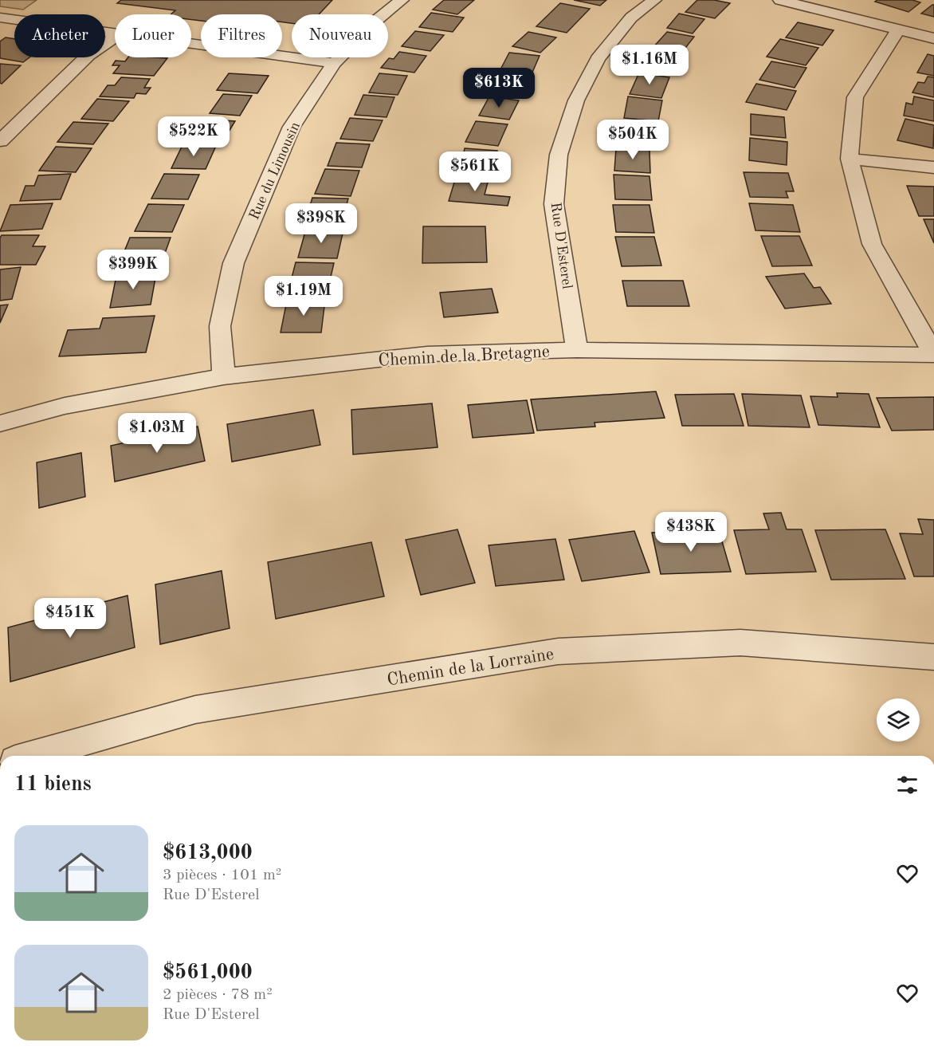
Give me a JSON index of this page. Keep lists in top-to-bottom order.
{
  "streets": {
    "street": [
      "Rue du Limousin",
      "Rue D'Esterel",
      "Chemin de la Bretagne",
      "Chemin de la Lorraine"
    ]
  },
  "crossings": [
    ["Rue du Limousin", "Chemin de la Bretagne"],
    ["Rue D'Esterel", "Chemin de la Bretagne"]
  ],
  "page": {
    "chip": [
      "Acheter",
      "Louer",
      "Filtres",
      "Nouveau"
    ],
    "price": [
      "$1.16M",
      "$613K",
      "$522K",
      "$504K",
      "$561K",
      "$398K",
      "$399K",
      "$1.19M",
      "$1.03M",
      "$438K",
      "$451K"
    ],
    "heading": "11 biens",
    "list": [
      {
        "name": "$613,000",
        "note": "3 pièces · 101 m² · Rue D'Esterel"
      },
      {
        "name": "$561,000",
        "note": "2 pièces · 78 m² · Rue D'Esterel"
      }
    ]
  }
}
